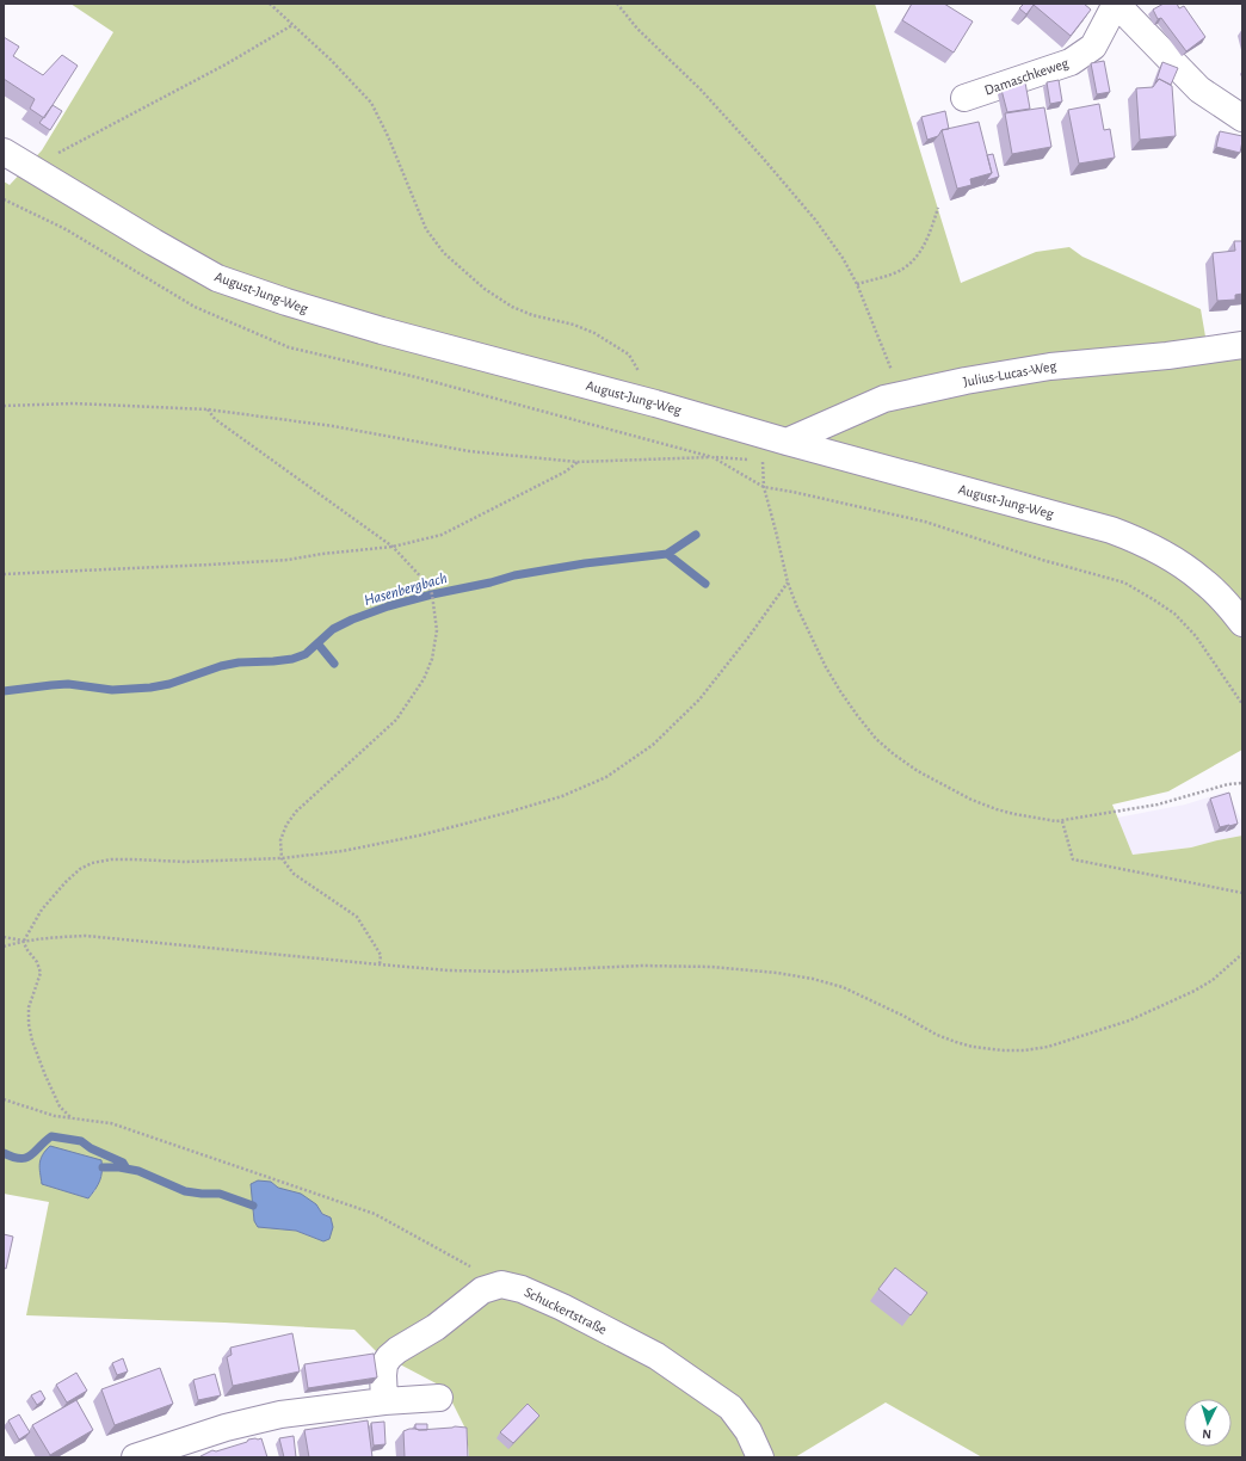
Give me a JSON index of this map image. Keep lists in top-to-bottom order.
{
  "streets": {
    "street": [
      "Damaschkeweg",
      "August-Jung-Weg",
      "Julius-Lucas-Weg",
      "Schuckertstraße"
    ]
  },
  "crossings": [
    ["August-Jung-Weg", "Julius-Lucas-Weg"]
  ],
  "water": ["Hasenbergbach"],
  "north": "bottom"
}
